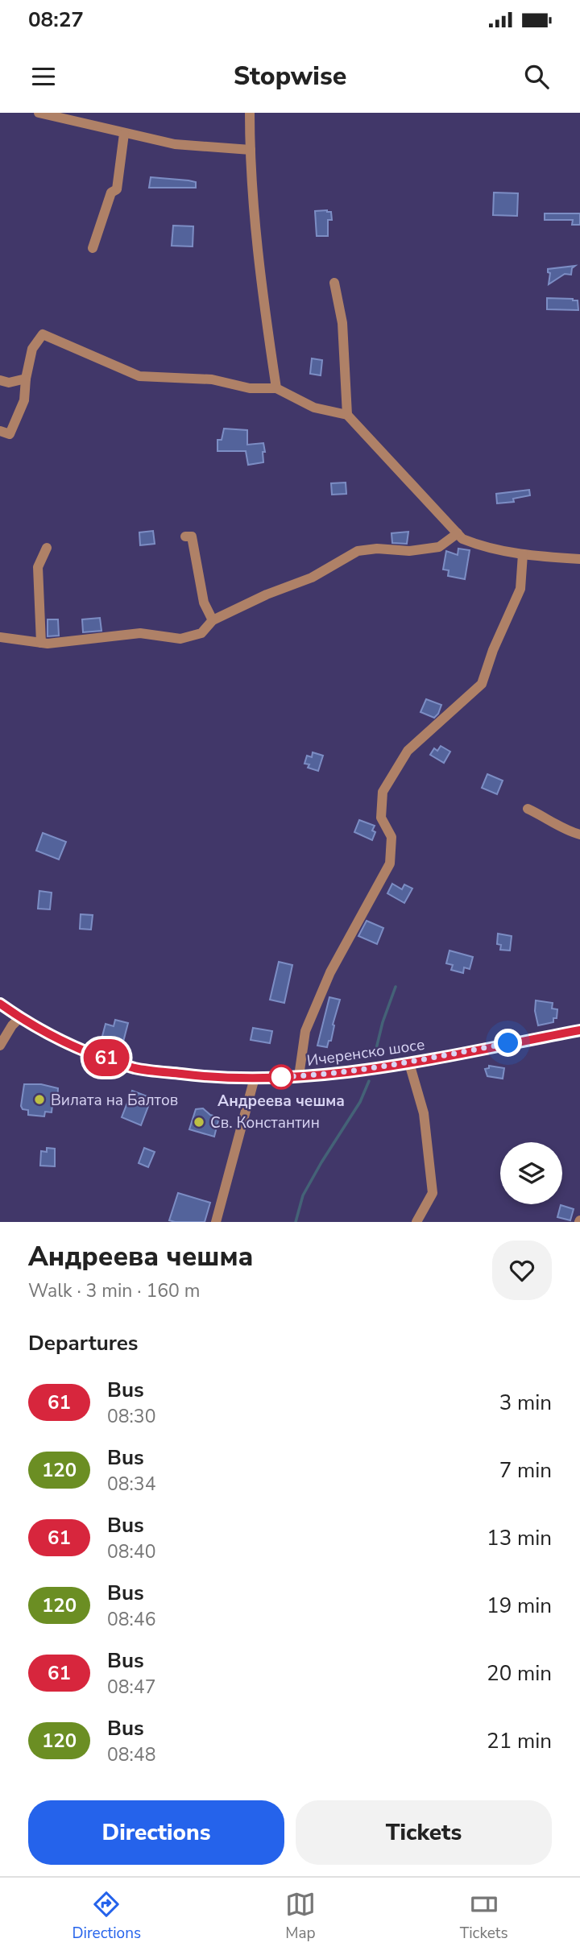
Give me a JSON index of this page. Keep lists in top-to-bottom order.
{
  "streets": {
    "street": ["Ичеренско шосе"]
  },
  "places": ["Андреева чешма", "Вилата на Балтов", "Св. Константин"],
  "lines": ["bus line 61"],
  "page": {
    "status": "08:27",
    "header": "Stopwise",
    "on_map": "61",
    "heading": [
      ["Андреева чешма", "Walk · 3 min · 160 m"],
      "Departures"
    ],
    "list": [
      {
        "mark": "61",
        "name": "Bus",
        "note": "08:30",
        "value": "3 min"
      },
      {
        "mark": "120",
        "name": "Bus",
        "note": "08:34",
        "value": "7 min"
      },
      {
        "mark": "61",
        "name": "Bus",
        "note": "08:40",
        "value": "13 min"
      },
      {
        "mark": "120",
        "name": "Bus",
        "note": "08:46",
        "value": "19 min"
      },
      {
        "mark": "61",
        "name": "Bus",
        "note": "08:47",
        "value": "20 min"
      },
      {
        "mark": "120",
        "name": "Bus",
        "note": "08:48",
        "value": "21 min"
      }
    ],
    "buttons": ["Directions", "Tickets"],
    "tabs": ["Directions", "Map", "Tickets"]
  }
}
